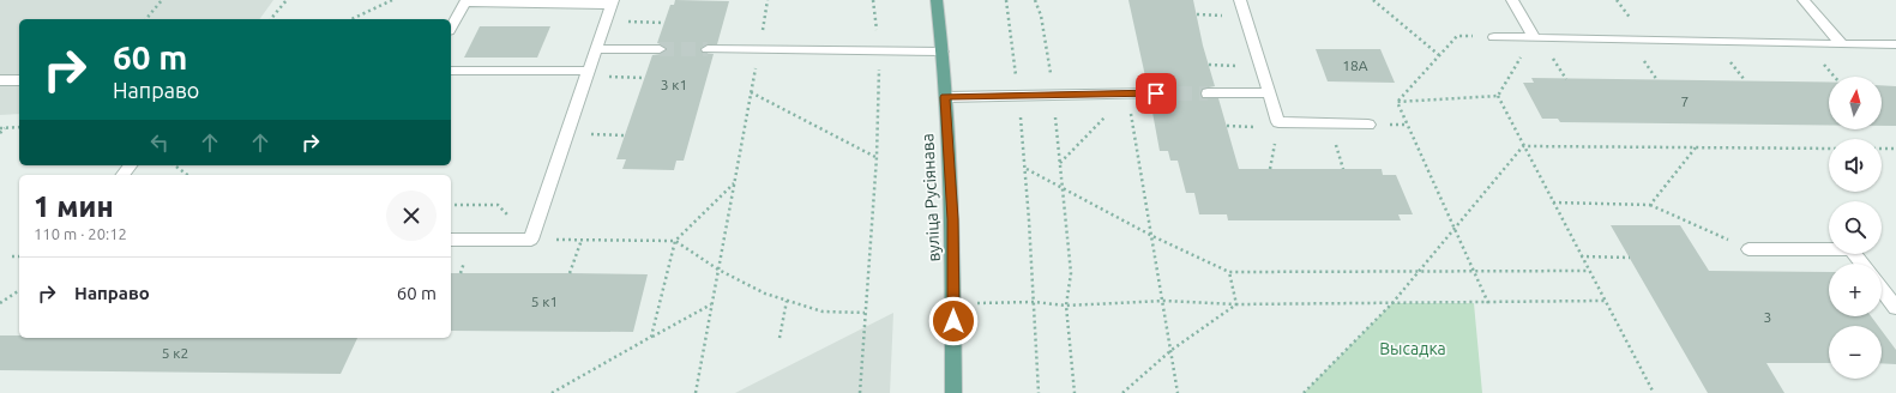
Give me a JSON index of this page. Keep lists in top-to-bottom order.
{
  "streets": {
    "main road": ["вуліца Русіянава"]
  },
  "parks": ["Высадка"],
  "house_numbers": [
    "18А",
    "3 к1",
    "7",
    "5 к1",
    "3",
    "5 к2"
  ],
  "north": "top",
  "page": {
    "turn": ["60 m", "Направо"],
    "map_buttons": ["+", "−"],
    "heading": ["1 мин", "110 m · 20:12"],
    "list": [
      {
        "name": "Направо",
        "value": "60 m"
      }
    ]
  }
}
